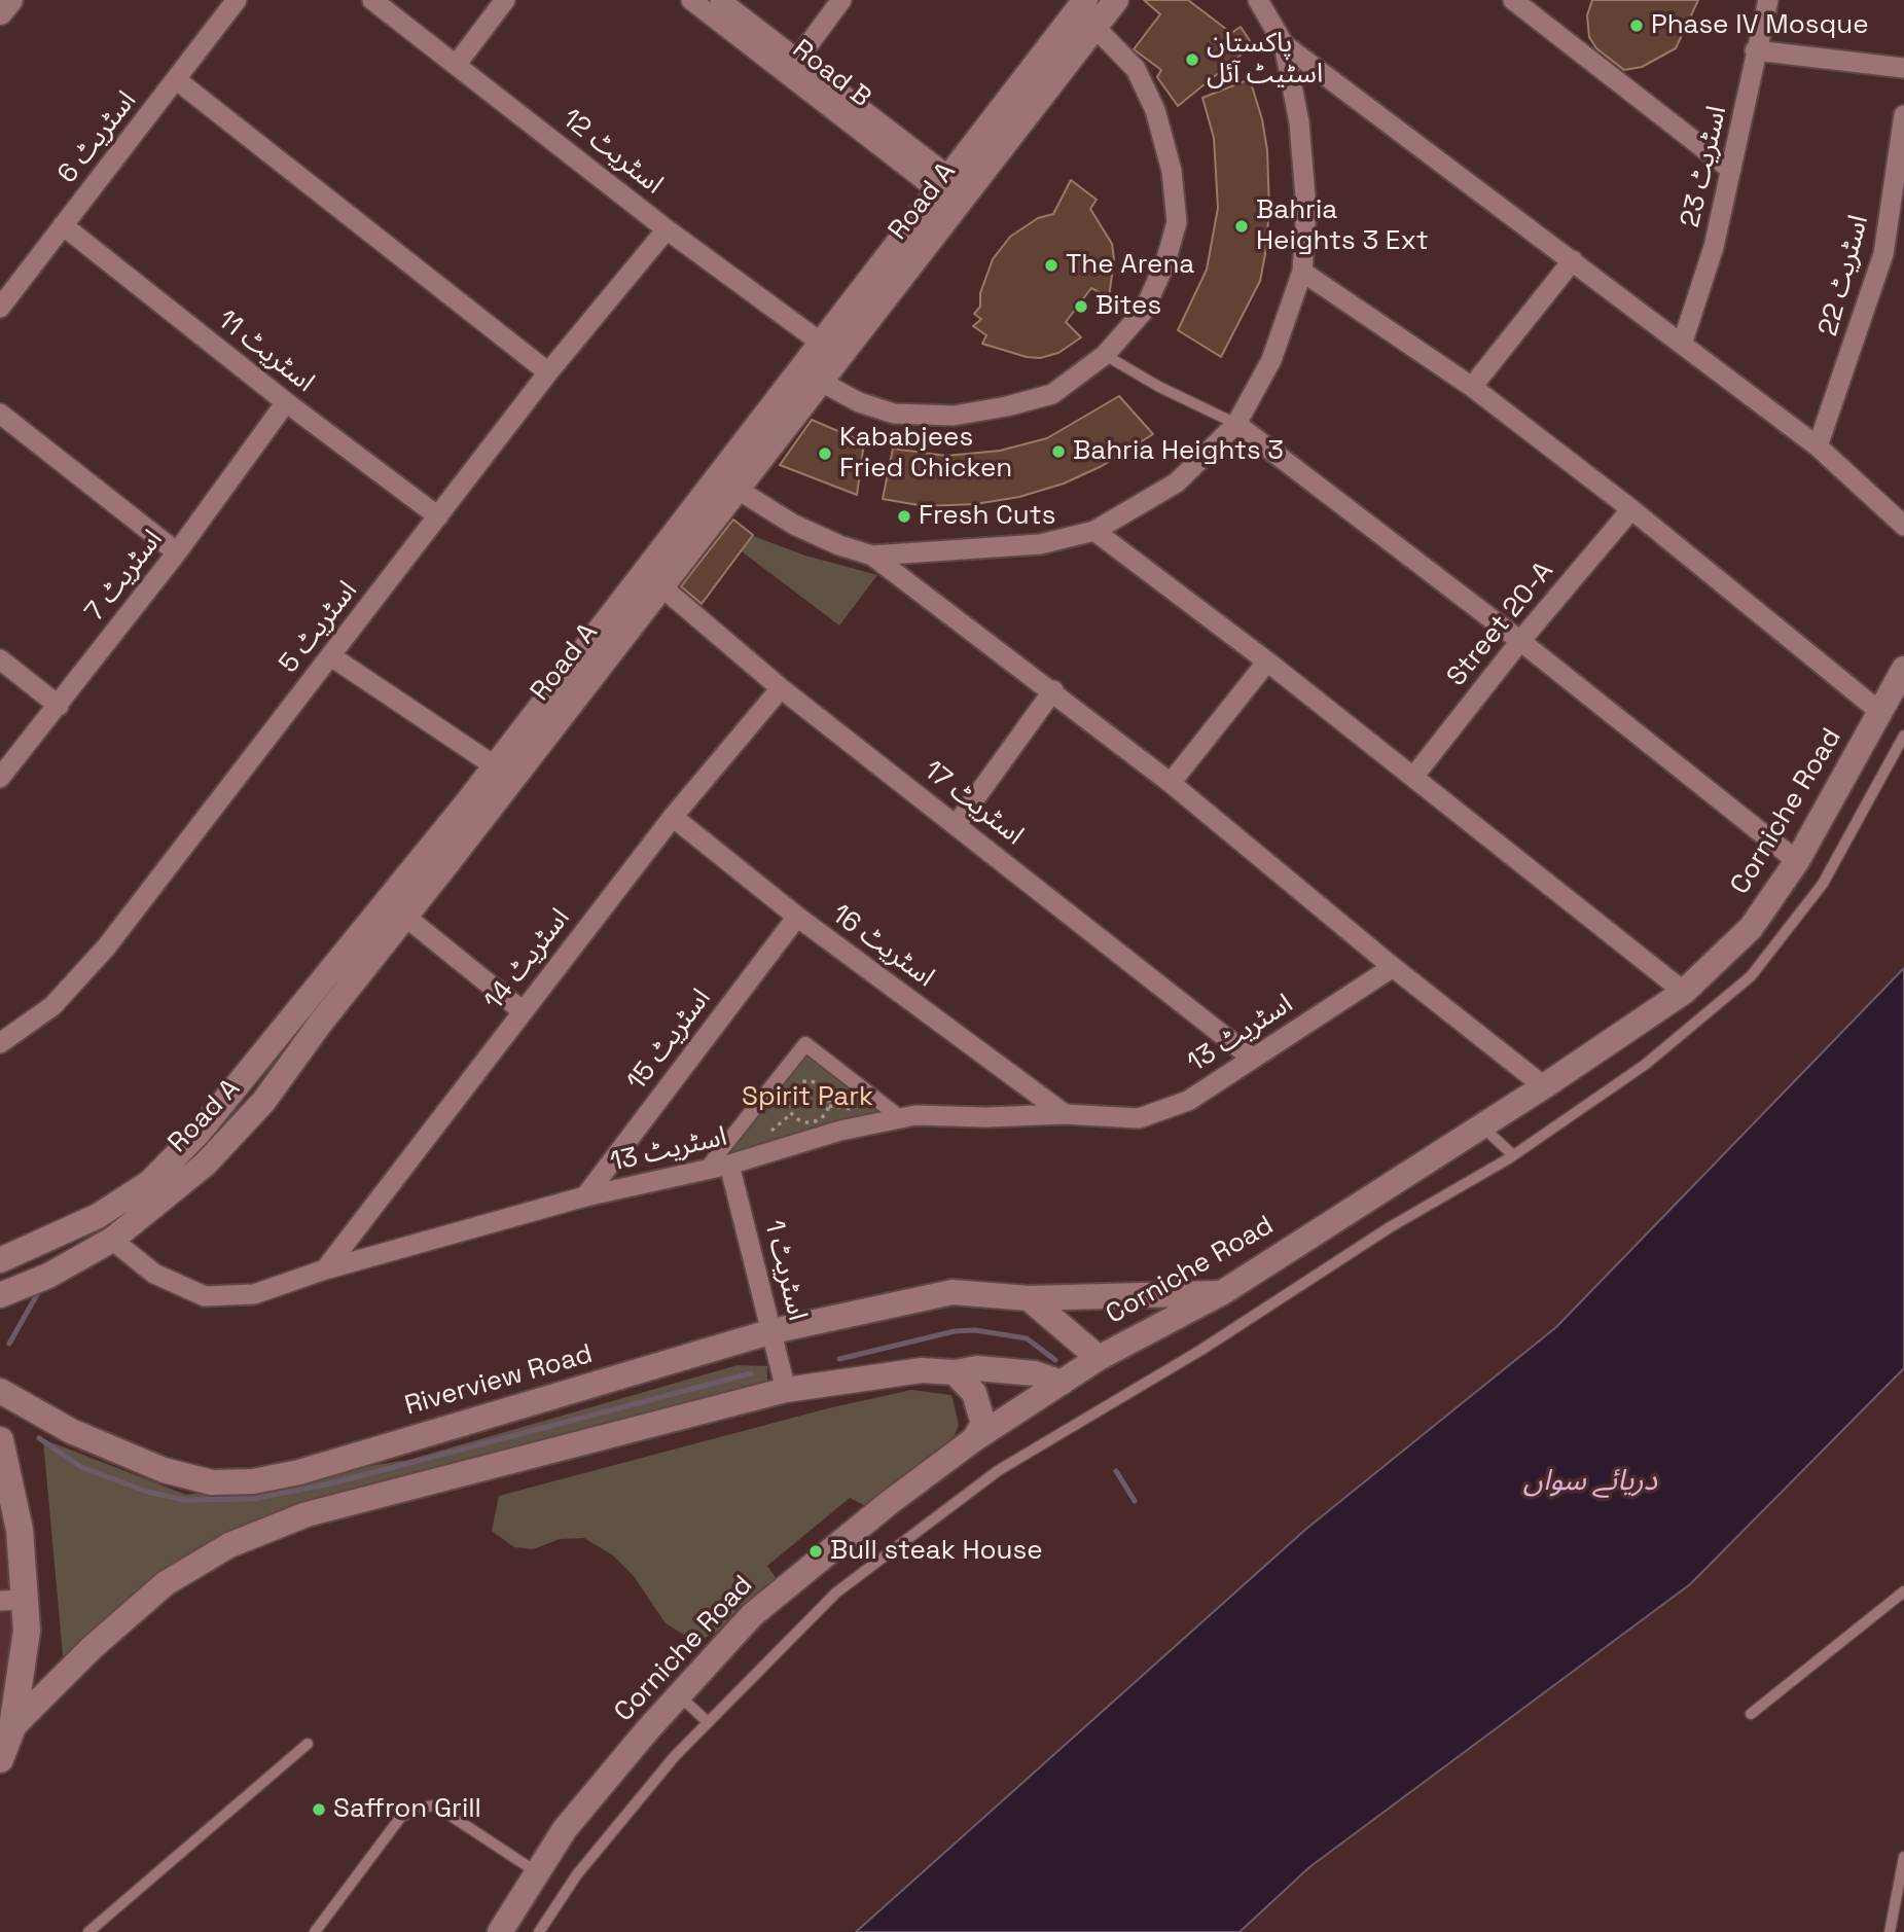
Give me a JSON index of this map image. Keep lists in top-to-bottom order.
{
  "streets": {
    "street": [
      "Road B",
      "اسٹریٹ 6",
      "اسٹریٹ 12",
      "اسٹریٹ 23",
      "Road A",
      "اسٹریٹ 22",
      "اسٹریٹ 11",
      "اسٹریٹ 7",
      "Street 20-A",
      "اسٹریٹ 5",
      "اسٹریٹ 17",
      "Corniche Road",
      "اسٹریٹ 16",
      "اسٹریٹ 14",
      "اسٹریٹ 13",
      "اسٹریٹ 15",
      "اسٹریٹ 1",
      "Riverview Road"
    ]
  },
  "crossings": [
    ["Road B", "Road A"],
    ["اسٹریٹ 6", "اسٹریٹ 11"],
    ["اسٹریٹ 12", "Road A"],
    ["اسٹریٹ 12", "اسٹریٹ 5"],
    ["Road A", "اسٹریٹ 17"],
    ["Road A", "اسٹریٹ 13"],
    ["اسٹریٹ 11", "اسٹریٹ 7"],
    ["اسٹریٹ 11", "اسٹریٹ 5"],
    ["اسٹریٹ 17", "اسٹریٹ 14"],
    ["اسٹریٹ 17", "اسٹریٹ 13"],
    ["Corniche Road", "Riverview Road"],
    ["اسٹریٹ 16", "اسٹریٹ 14"],
    ["اسٹریٹ 16", "اسٹریٹ 13"],
    ["اسٹریٹ 16", "اسٹریٹ 15"],
    ["اسٹریٹ 14", "اسٹریٹ 13"],
    ["اسٹریٹ 13", "اسٹریٹ 15"],
    ["اسٹریٹ 13", "اسٹریٹ 1"],
    ["اسٹریٹ 1", "Riverview Road"]
  ],
  "water": ["دریائے سواں"],
  "parks": ["Spirit Park"],
  "places": [
    "Phase IV Mosque",
    "پاکستان اسٹیٹ آئل",
    "Bahria Heights 3 Ext",
    "The Arena",
    "Bites",
    "Bahria Heights 3",
    "Kababjees Fried Chicken",
    "Fresh Cuts",
    "Bull steak House",
    "Saffron Grill"
  ]
}
